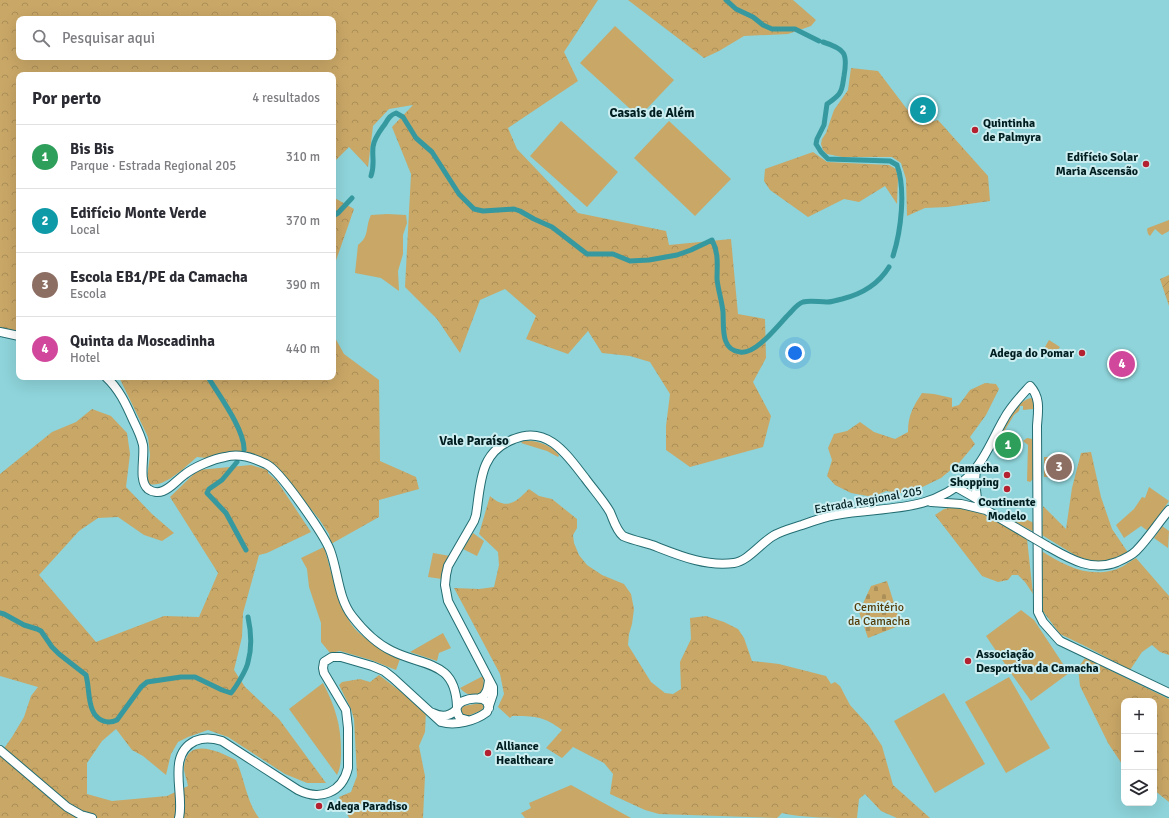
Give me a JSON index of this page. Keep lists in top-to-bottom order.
{
  "streets": {
    "main road": ["Estrada Regional 205"]
  },
  "districts": ["Casais de Além", "Vale Paraíso"],
  "parks": ["Cemitério da Camacha"],
  "places": [
    "Quintinha de Palmyra",
    "Edifício Solar Maria Ascensão",
    "Adega do Pomar",
    "Camacha Shopping",
    "Continente Modelo",
    "Associação Desportiva da Camacha",
    "Alliance Healthcare",
    "Adega Paradiso"
  ],
  "page": {
    "search": "Pesquisar aqui",
    "heading": ["Por perto", "4 resultados"],
    "pins": [
      "2",
      "4",
      "1",
      "3"
    ],
    "list": [
      {
        "mark": "1",
        "name": "Bis Bis",
        "note": "Parque · Estrada Regional 205",
        "value": "310 m"
      },
      {
        "mark": "2",
        "name": "Edifício Monte Verde",
        "note": "Local",
        "value": "370 m"
      },
      {
        "mark": "3",
        "name": "Escola EB1/PE da Camacha",
        "note": "Escola",
        "value": "390 m"
      },
      {
        "mark": "4",
        "name": "Quinta da Moscadinha",
        "note": "Hotel",
        "value": "440 m"
      }
    ],
    "map_buttons": ["+", "−"]
  }
}
